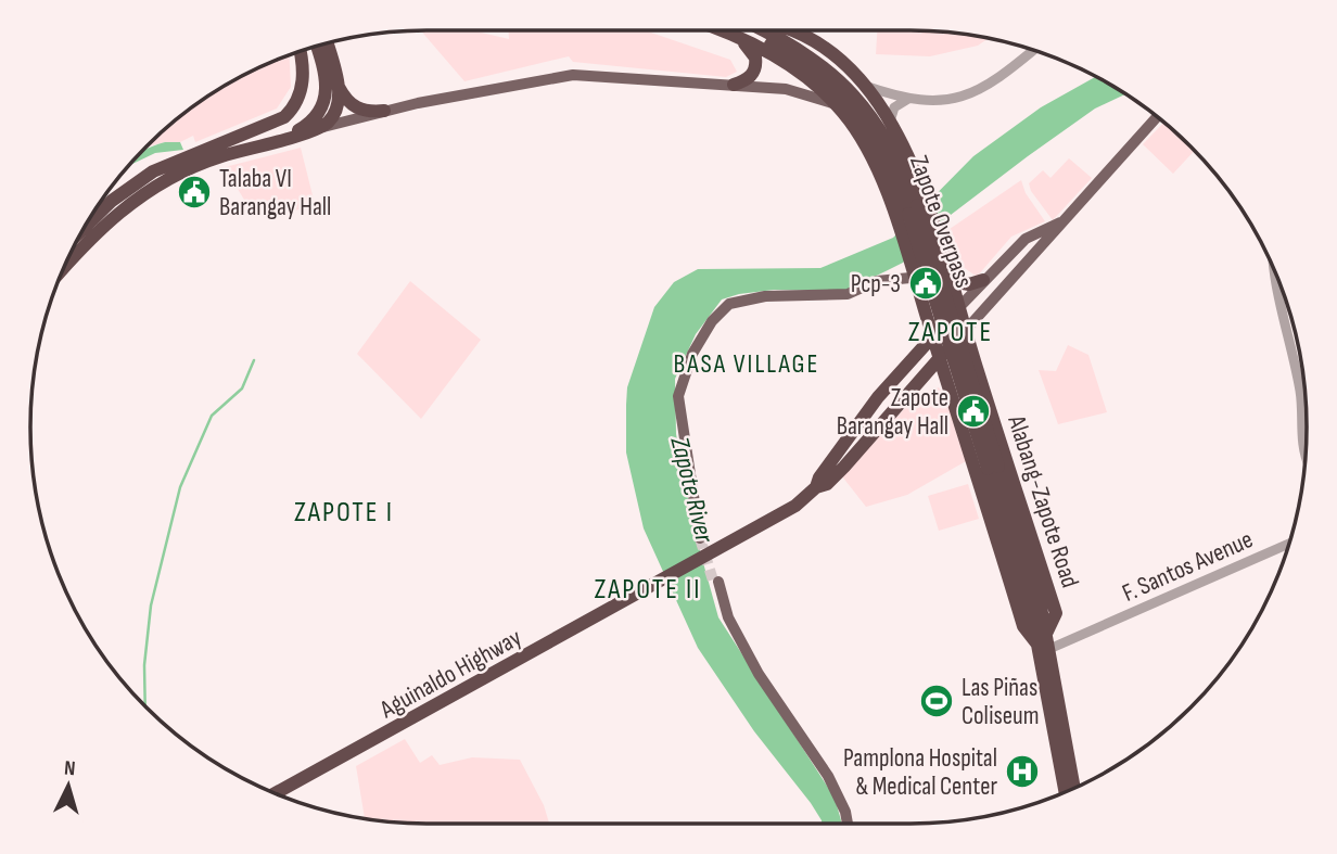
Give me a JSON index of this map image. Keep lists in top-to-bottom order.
{
  "streets": {
    "highway": ["Zapote Overpass", "Alabang-Zapote Road", "Aguinaldo Highway"],
    "street": ["F. Santos Avenue"]
  },
  "crossings": [
    ["Zapote Overpass", "Alabang-Zapote Road"],
    ["Alabang-Zapote Road", "F. Santos Avenue"],
    ["Alabang-Zapote Road", "Aguinaldo Highway"]
  ],
  "districts": [
    "ZAPOTE",
    "BASA VILLAGE",
    "ZAPOTE I",
    "ZAPOTE II"
  ],
  "water": ["Zapote River"],
  "places": {
    "public building": ["Talaba VI Barangay Hall", "Pcp-3", "Zapote Barangay Hall"],
    "sports": ["Las Piñas Coliseum"],
    "hospital": ["Pamplona Hospital & Medical Center"]
  },
  "north": "top"
}
